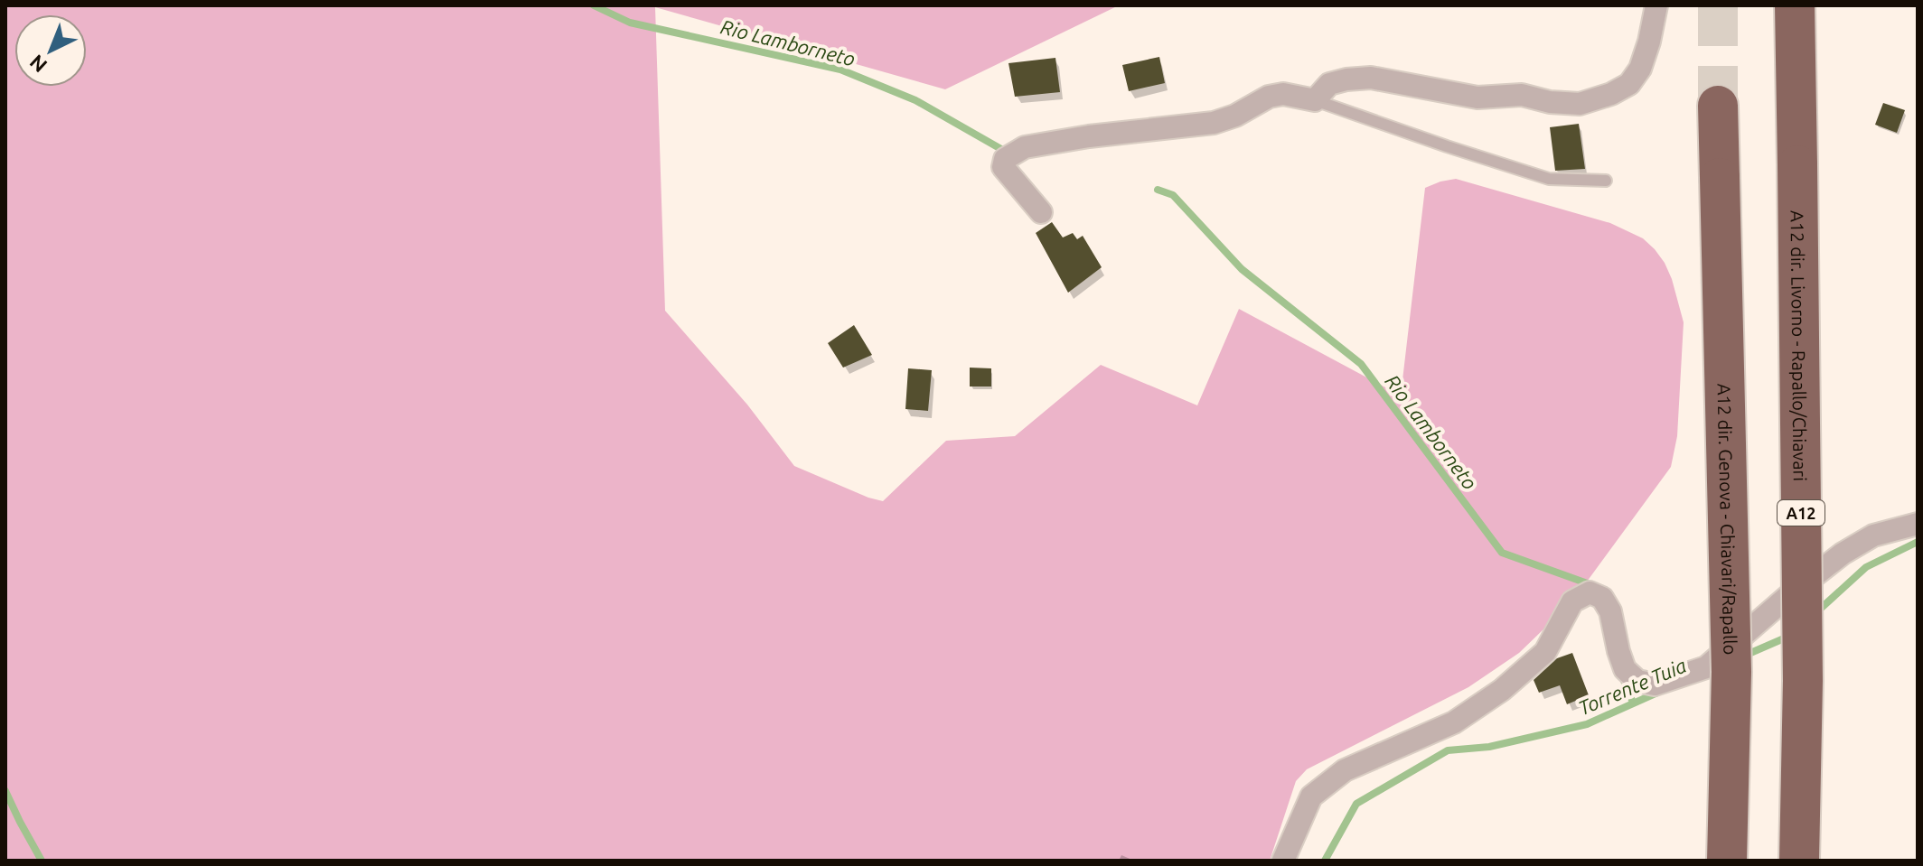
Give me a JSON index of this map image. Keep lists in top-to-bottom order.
{
  "streets": {
    "highway": ["A12 dir. Livorno - Rapallo/Chiavari", "A12", "A12 dir. Genova - Chiavari/Rapallo"]
  },
  "water": ["Rio Lamborneto", "Torrente Tuia"],
  "north": "bottom left"
}
